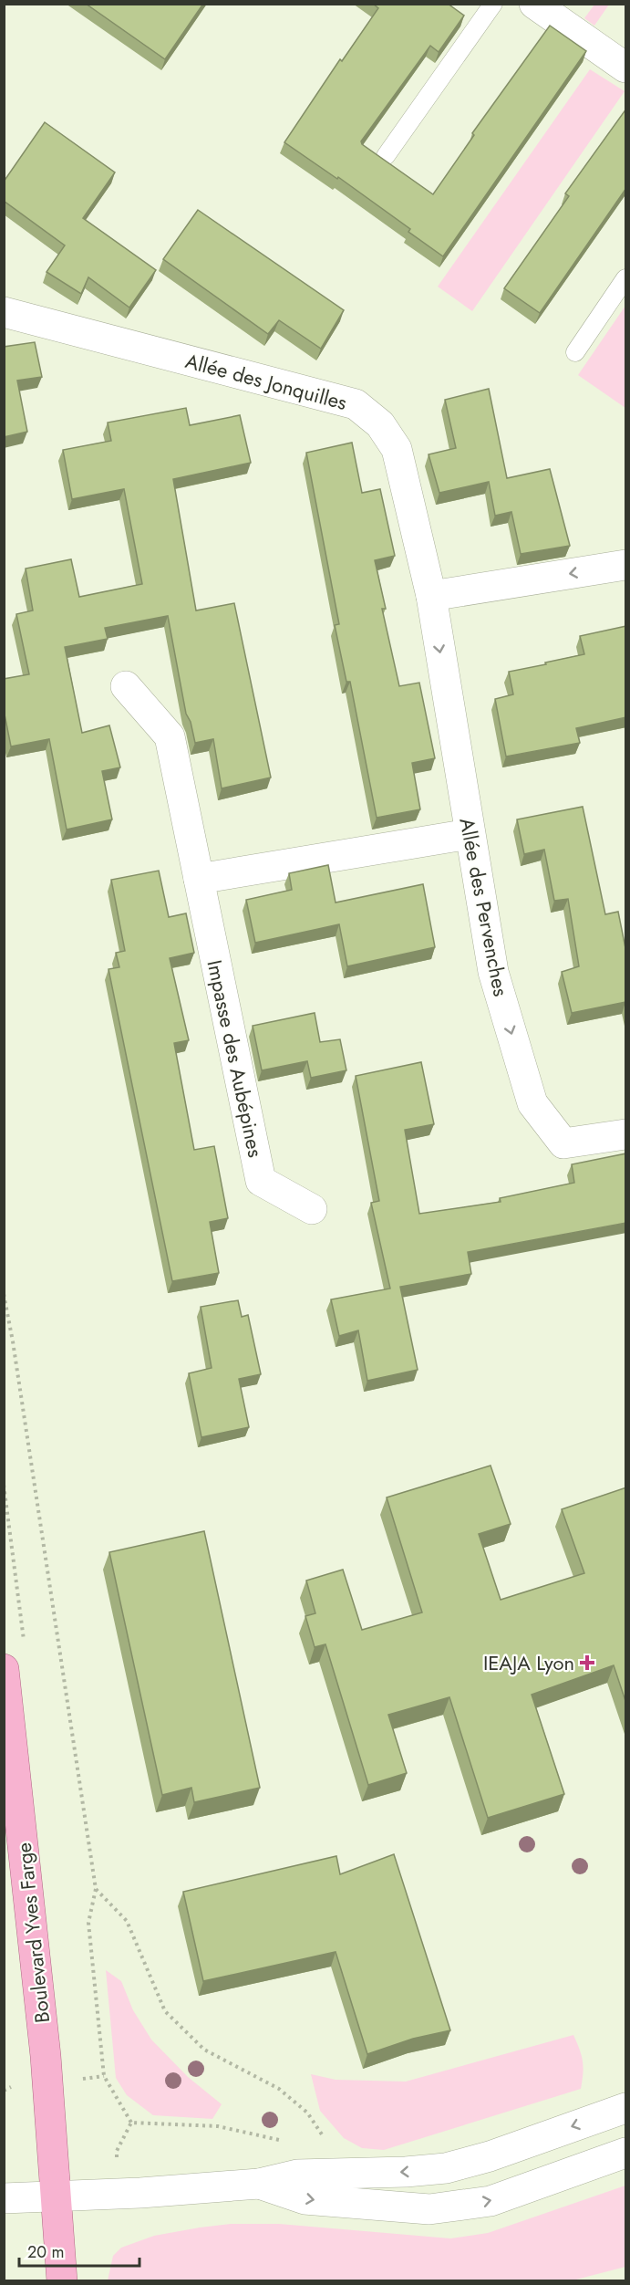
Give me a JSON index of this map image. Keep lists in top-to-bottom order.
{
  "streets": {
    "main road": ["Boulevard Yves Farge"],
    "street": ["Allée des Jonquilles", "Allée des Pervenches", "Impasse des Aubépines"]
  },
  "crossings": [
    ["Allée des Jonquilles", "Allée des Pervenches"]
  ],
  "one_way": ["Allée des Pervenches"],
  "places": {
    "health": ["IEAJA Lyon"]
  },
  "scale_bar": "20 m"
}
